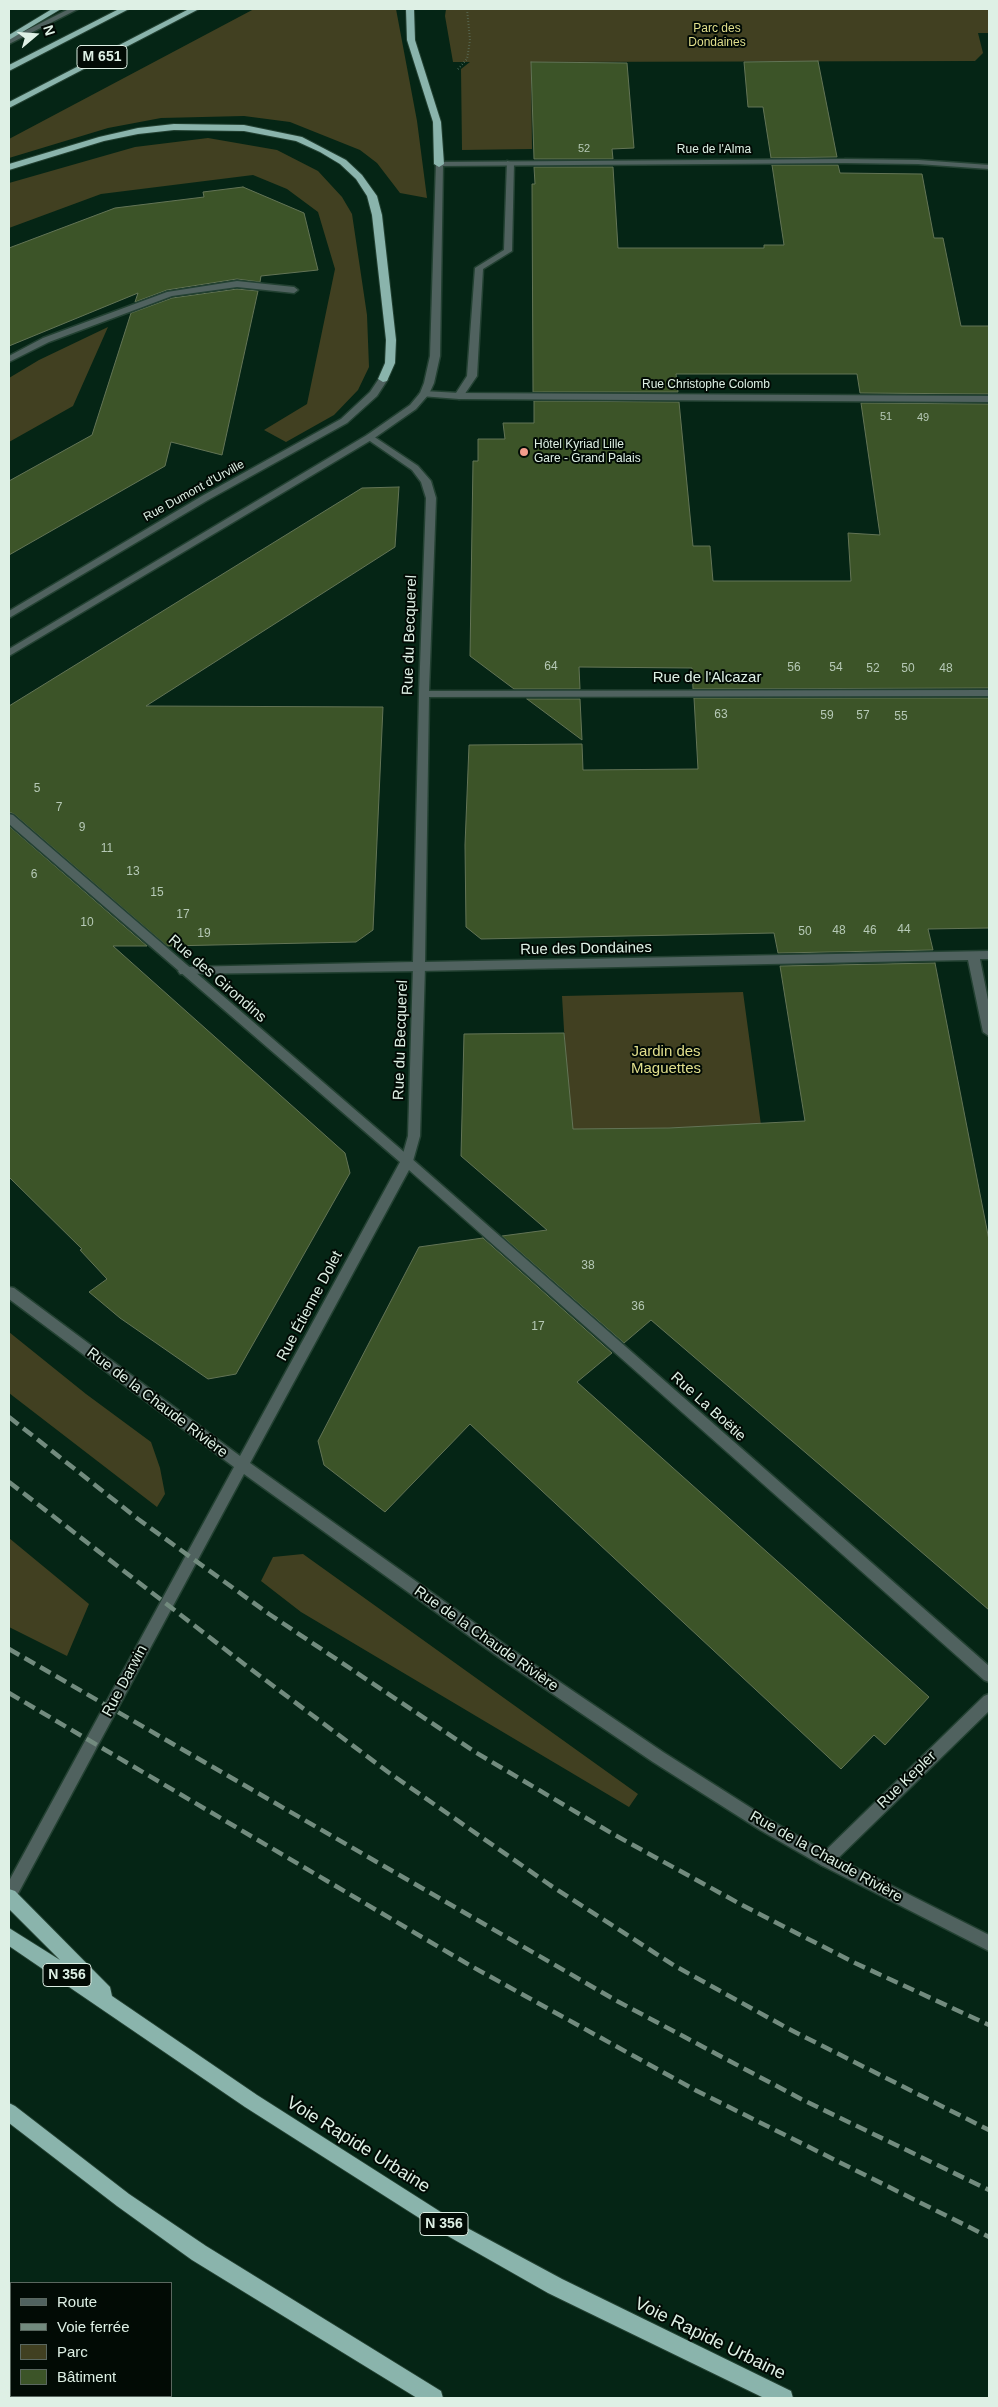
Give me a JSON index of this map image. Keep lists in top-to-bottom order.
{
  "streets": {
    "highway": ["M 651", "N 356", "Voie Rapide Urbaine"],
    "street": [
      "Rue de l'Alma",
      "Rue Christophe Colomb",
      "Rue Dumont d'Urville",
      "Rue du Becquerel",
      "Rue de l'Alcazar",
      "Rue des Dondaines",
      "Rue des Girondins",
      "Rue Étienne Dolet",
      "Rue de la Chaude Rivière",
      "Rue La Boëtie",
      "Rue Darwin",
      "Rue Kepler"
    ]
  },
  "crossings": [
    ["Rue du Becquerel", "Rue de l'Alcazar"],
    ["Rue du Becquerel", "Rue des Dondaines"],
    ["Rue du Becquerel", "Rue des Girondins"],
    ["Rue du Becquerel", "Rue Étienne Dolet"],
    ["Rue du Becquerel", "Rue La Boëtie"],
    ["Rue des Dondaines", "Rue des Girondins"],
    ["Rue des Girondins", "Rue Étienne Dolet"],
    ["Rue des Girondins", "Rue La Boëtie"],
    ["Rue Étienne Dolet", "Rue de la Chaude Rivière"],
    ["Rue Étienne Dolet", "Rue La Boëtie"],
    ["Rue Étienne Dolet", "Rue Darwin"],
    ["Rue de la Chaude Rivière", "Rue Darwin"],
    ["Rue de la Chaude Rivière", "Rue Kepler"]
  ],
  "parks": ["Parc des Dondaines", "Jardin des Maguettes"],
  "places": ["Hôtel Kyriad Lille Gare - Grand Palais"],
  "house_numbers": [
    "52",
    "51",
    "49",
    "64",
    "56",
    "54",
    "52",
    "50",
    "48",
    "63",
    "59",
    "57",
    "55",
    "5",
    "7",
    "9",
    "11",
    "13",
    "6",
    "15",
    "17",
    "10",
    "44",
    "48",
    "46",
    "50",
    "19",
    "38",
    "36",
    "17"
  ],
  "legend": [
    "Route",
    "Voie ferrée",
    "Parc",
    "Bâtiment"
  ],
  "north": "right"
}
